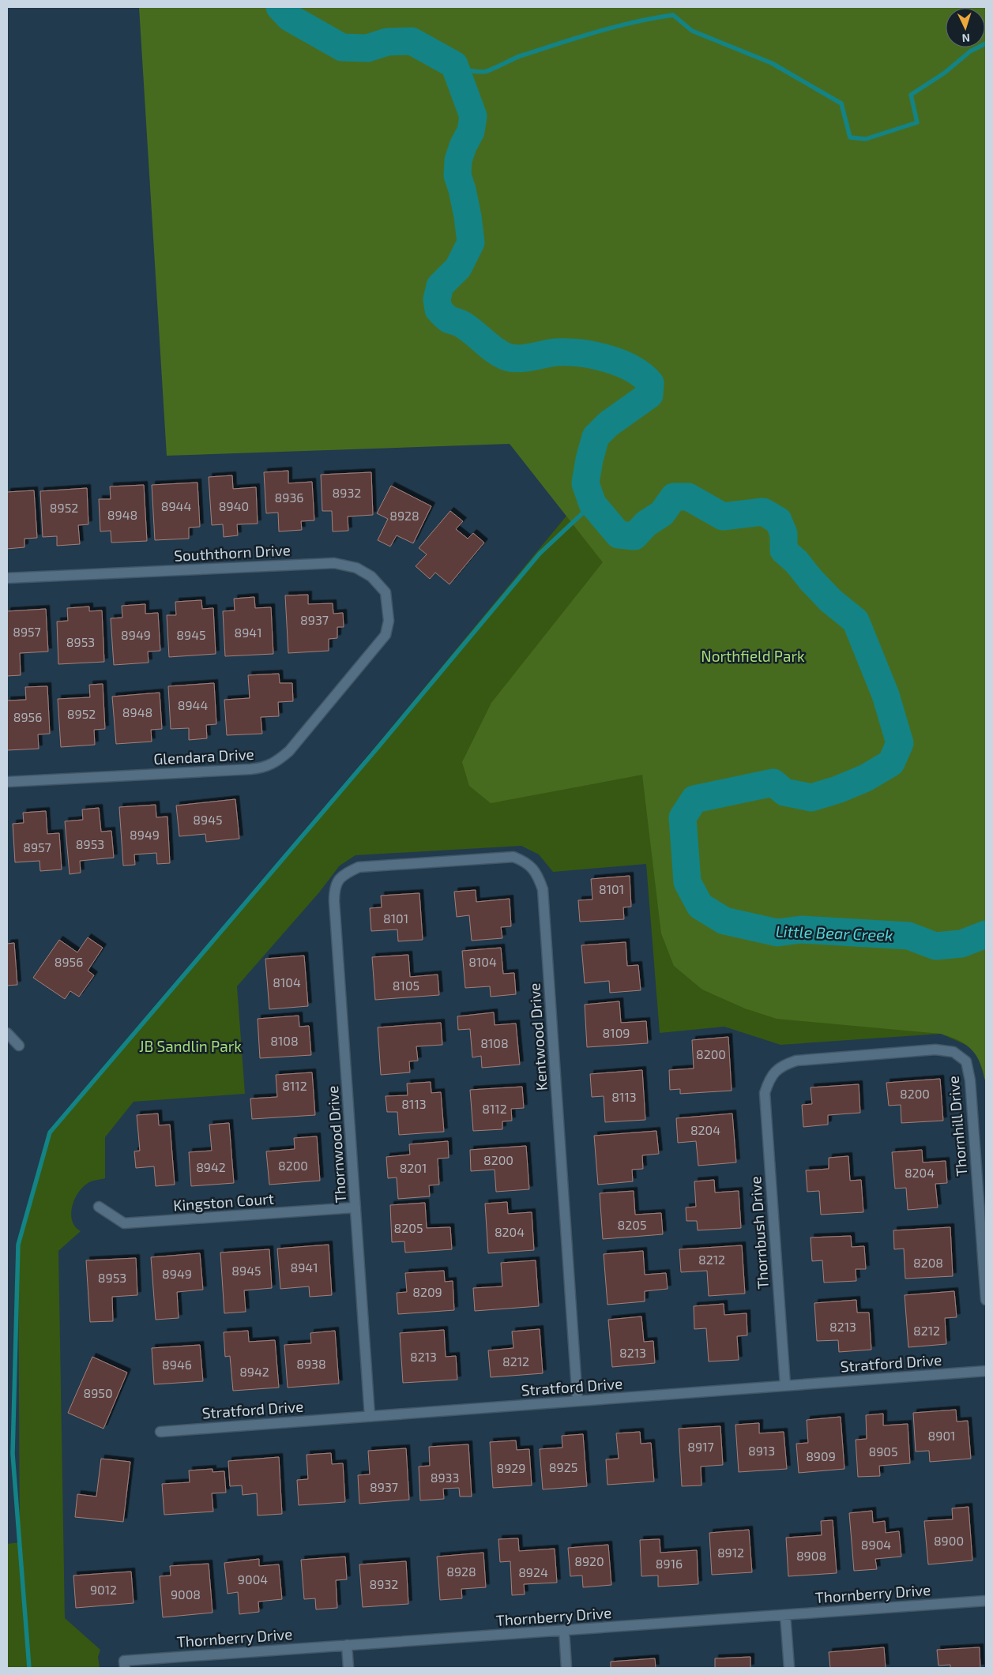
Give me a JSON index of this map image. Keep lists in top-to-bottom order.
{
  "streets": {
    "street": [
      "Souththorn Drive",
      "Glendara Drive",
      "Kentwood Drive",
      "Thornhill Drive",
      "Thornwood Drive",
      "Kingston Court",
      "Thornbush Drive",
      "Stratford Drive",
      "Thornberry Drive"
    ]
  },
  "crossings": [
    ["Souththorn Drive", "Glendara Drive"],
    ["Kentwood Drive", "Thornwood Drive"],
    ["Kentwood Drive", "Stratford Drive"],
    ["Thornhill Drive", "Thornbush Drive"],
    ["Thornwood Drive", "Kingston Court"],
    ["Thornwood Drive", "Stratford Drive"],
    ["Thornbush Drive", "Stratford Drive"]
  ],
  "water": ["Little Bear Creek"],
  "parks": ["Northfield Park", "JB Sandlin Park"],
  "house_numbers": [
    "8932",
    "8936",
    "8944",
    "8940",
    "8952",
    "8948",
    "8928",
    "8937",
    "8957",
    "8941",
    "8949",
    "8945",
    "8953",
    "8944",
    "8948",
    "8952",
    "8956",
    "8945",
    "8949",
    "8953",
    "8957",
    "8101",
    "8101",
    "8956",
    "8104",
    "8104",
    "8105",
    "8109",
    "8108",
    "8108",
    "8200",
    "8112",
    "8200",
    "8113",
    "8113",
    "8112",
    "8204",
    "8200",
    "8200",
    "8942",
    "8201",
    "8204",
    "8205",
    "8205",
    "8204",
    "8212",
    "8208",
    "8941",
    "8945",
    "8949",
    "8953",
    "8209",
    "8213",
    "8212",
    "8213",
    "8213",
    "8212",
    "8938",
    "8946",
    "8942",
    "8950",
    "8901",
    "8917",
    "8913",
    "8905",
    "8909",
    "8925",
    "8929",
    "8933",
    "8937",
    "8900",
    "8904",
    "8912",
    "8908",
    "8920",
    "8916",
    "8928",
    "8924",
    "9004",
    "8932",
    "9012",
    "9008"
  ],
  "north": "bottom"
}
